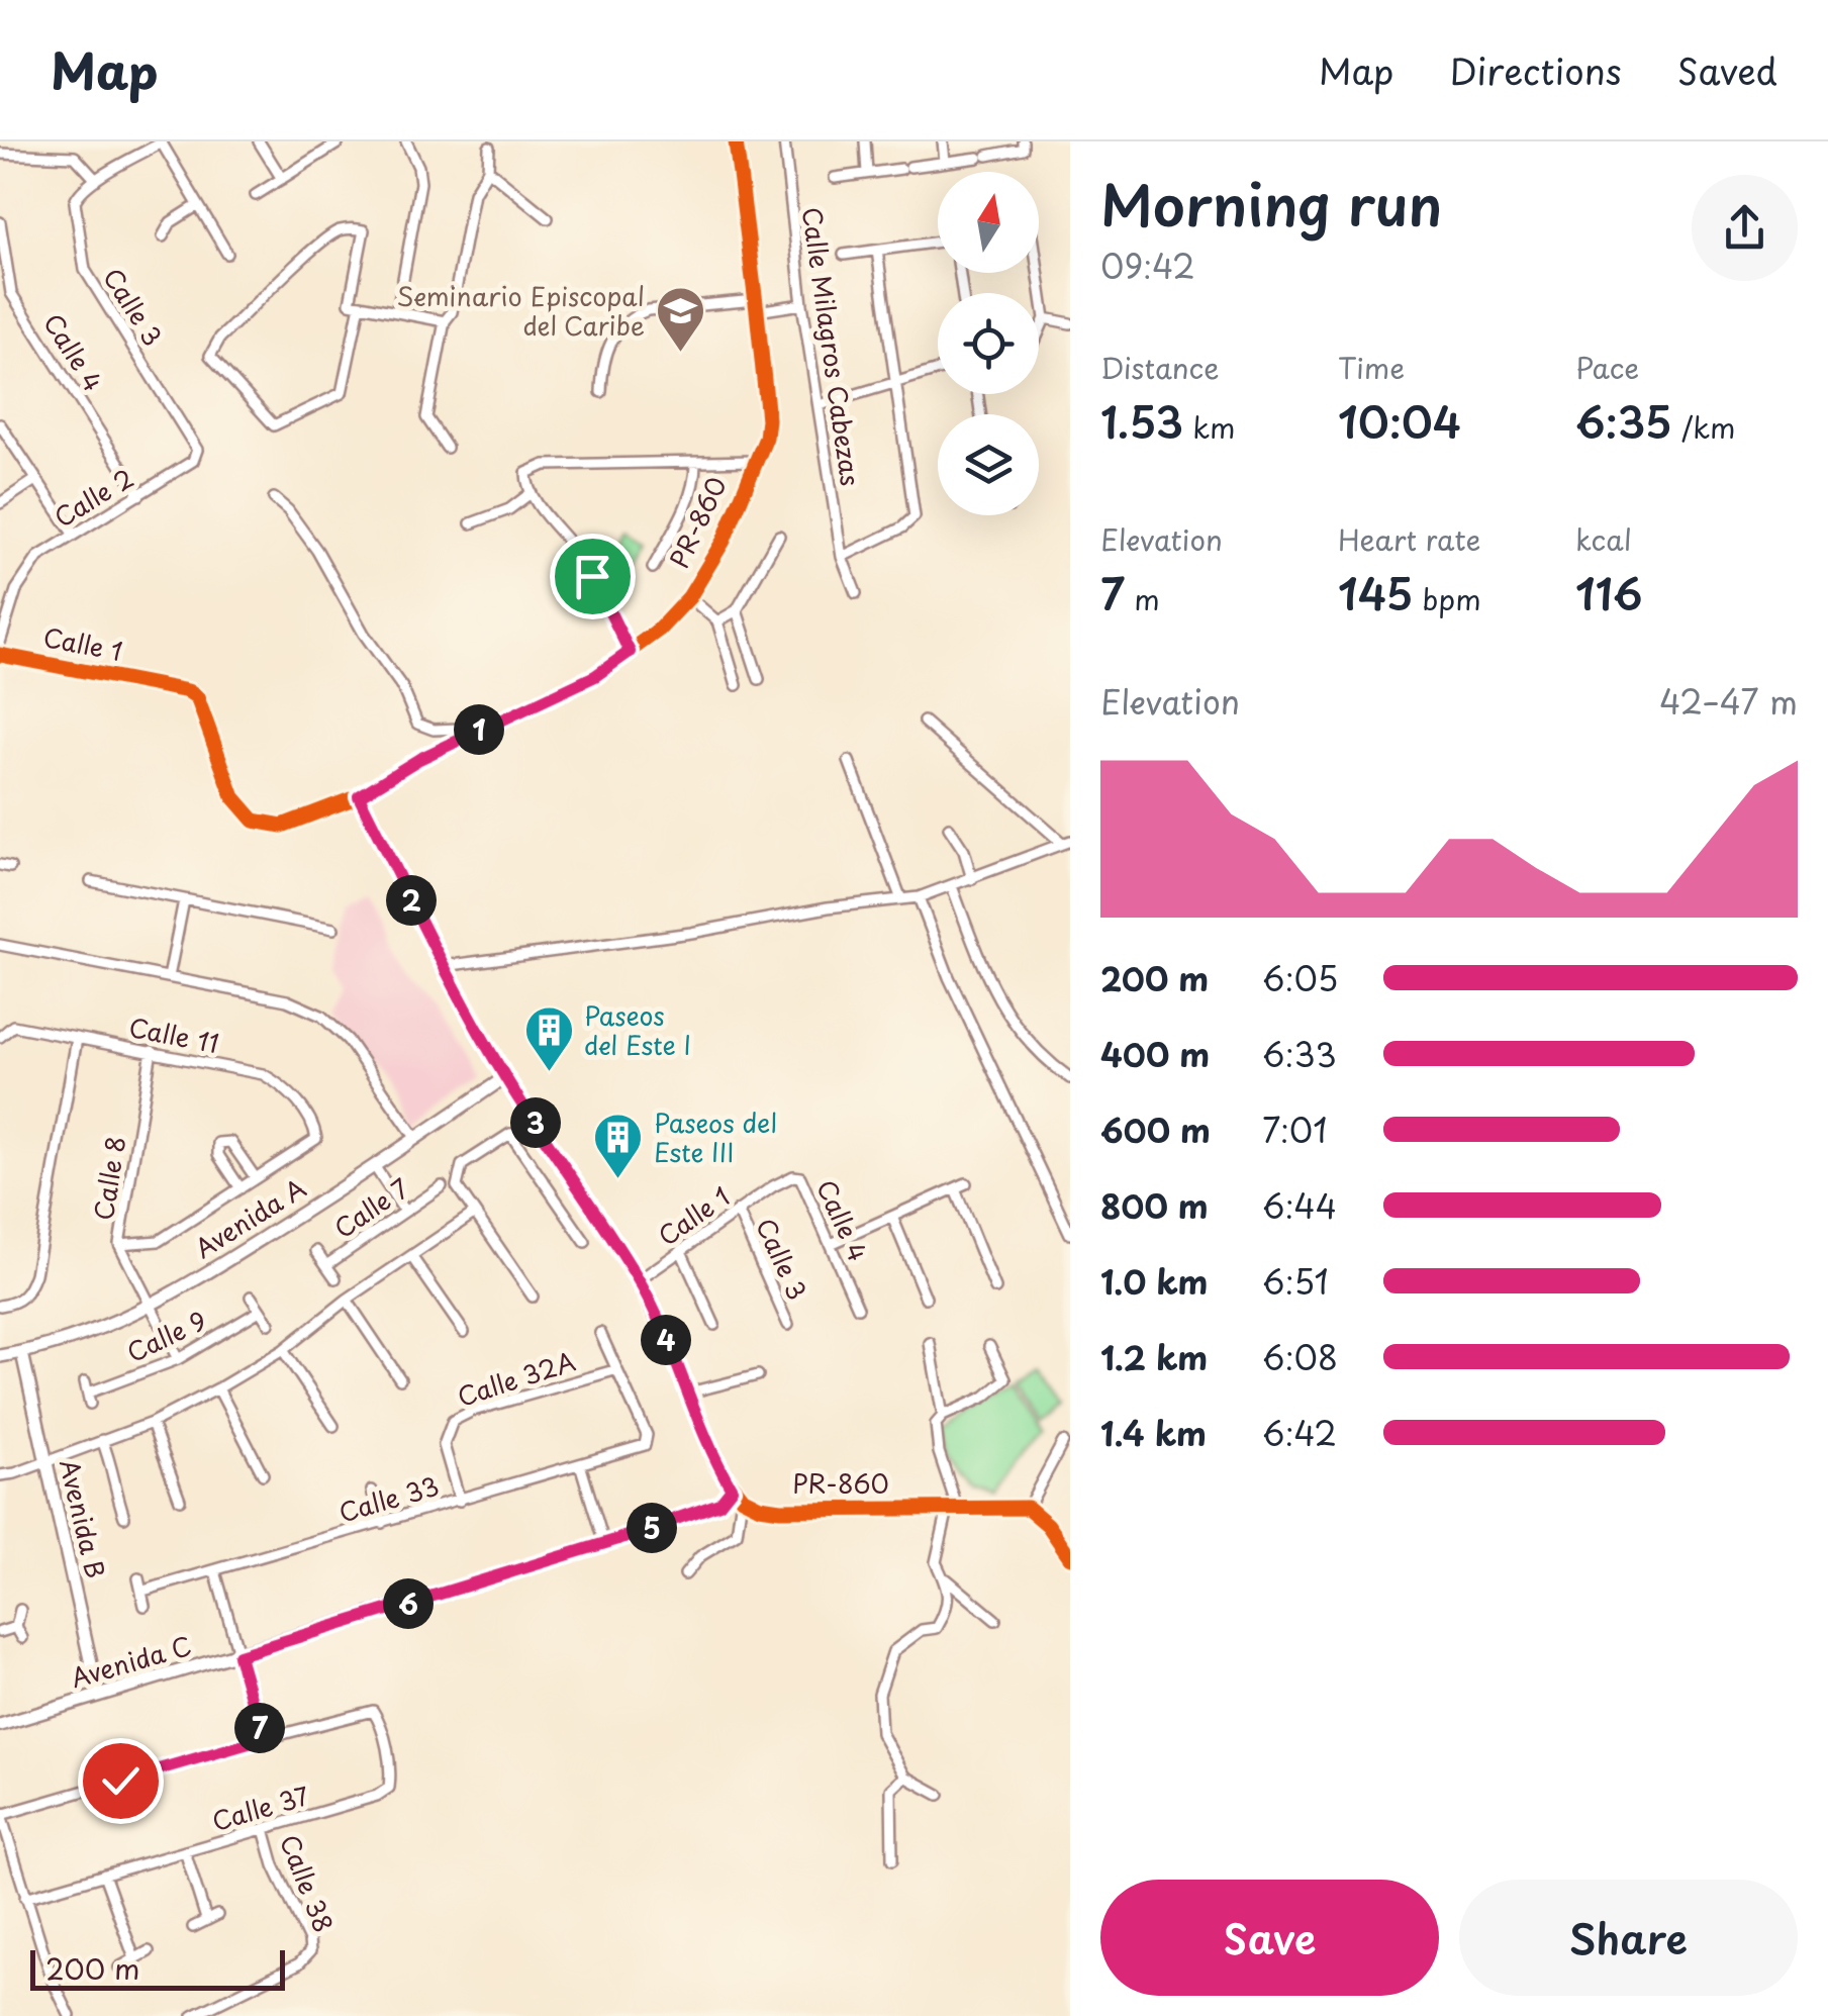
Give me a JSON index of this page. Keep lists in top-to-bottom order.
{
  "streets": {
    "street": [
      "Calle 3",
      "Calle Milagros Cabezas",
      "Calle 4",
      "Calle 2",
      "PR-860",
      "Calle 1",
      "Calle 11",
      "Calle 8",
      "Calle 7",
      "Avenida A",
      "Calle 9",
      "Calle 32A",
      "Calle 33",
      "Avenida B",
      "Avenida C",
      "Calle 37",
      "Calle 38"
    ]
  },
  "crossings": [
    ["Calle 3", "Calle 2"],
    ["Calle 3", "Calle 1"],
    ["Calle 4", "Calle 2"],
    ["Calle 4", "Calle 1"],
    ["PR-860", "Calle 1"],
    ["PR-860", "Avenida C"],
    ["Calle 11", "Calle 8"],
    ["Calle 8", "Avenida A"],
    ["Calle 8", "Calle 9"],
    ["Avenida A", "Avenida B"],
    ["Calle 32A", "Calle 33"],
    ["Avenida B", "Avenida C"],
    ["Calle 37", "Calle 38"]
  ],
  "places": {
    "school or university": ["Seminario Episcopal del Caribe"],
    "building": ["Paseos del Este I", "Paseos del Este III"]
  },
  "scale_bar": "200 m",
  "north": "top",
  "page": {
    "header": "Map",
    "nav": ["Map", "Directions", "Saved"],
    "heading": ["Morning run", "09:42"],
    "stats": [
      ["Distance", "1.53 km"],
      ["Time", "10:04"],
      ["Pace", "6:35 /km"],
      ["Elevation", "7 m"],
      ["Heart rate", "145 bpm"],
      ["kcal", "116"]
    ],
    "chart": ["Elevation", "42–47 m"],
    "pins": [
      "1",
      "2",
      "3",
      "4",
      "5",
      "6",
      "7"
    ],
    "list": [
      {
        "name": "200 m",
        "note": "6:05"
      },
      {
        "name": "400 m",
        "note": "6:33"
      },
      {
        "name": "600 m",
        "note": "7:01"
      },
      {
        "name": "800 m",
        "note": "6:44"
      },
      {
        "name": "1.0 km",
        "note": "6:51"
      },
      {
        "name": "1.2 km",
        "note": "6:08"
      },
      {
        "name": "1.4 km",
        "note": "6:42"
      }
    ],
    "buttons": ["Save", "Share"],
    "scale": "200 m"
  }
}
